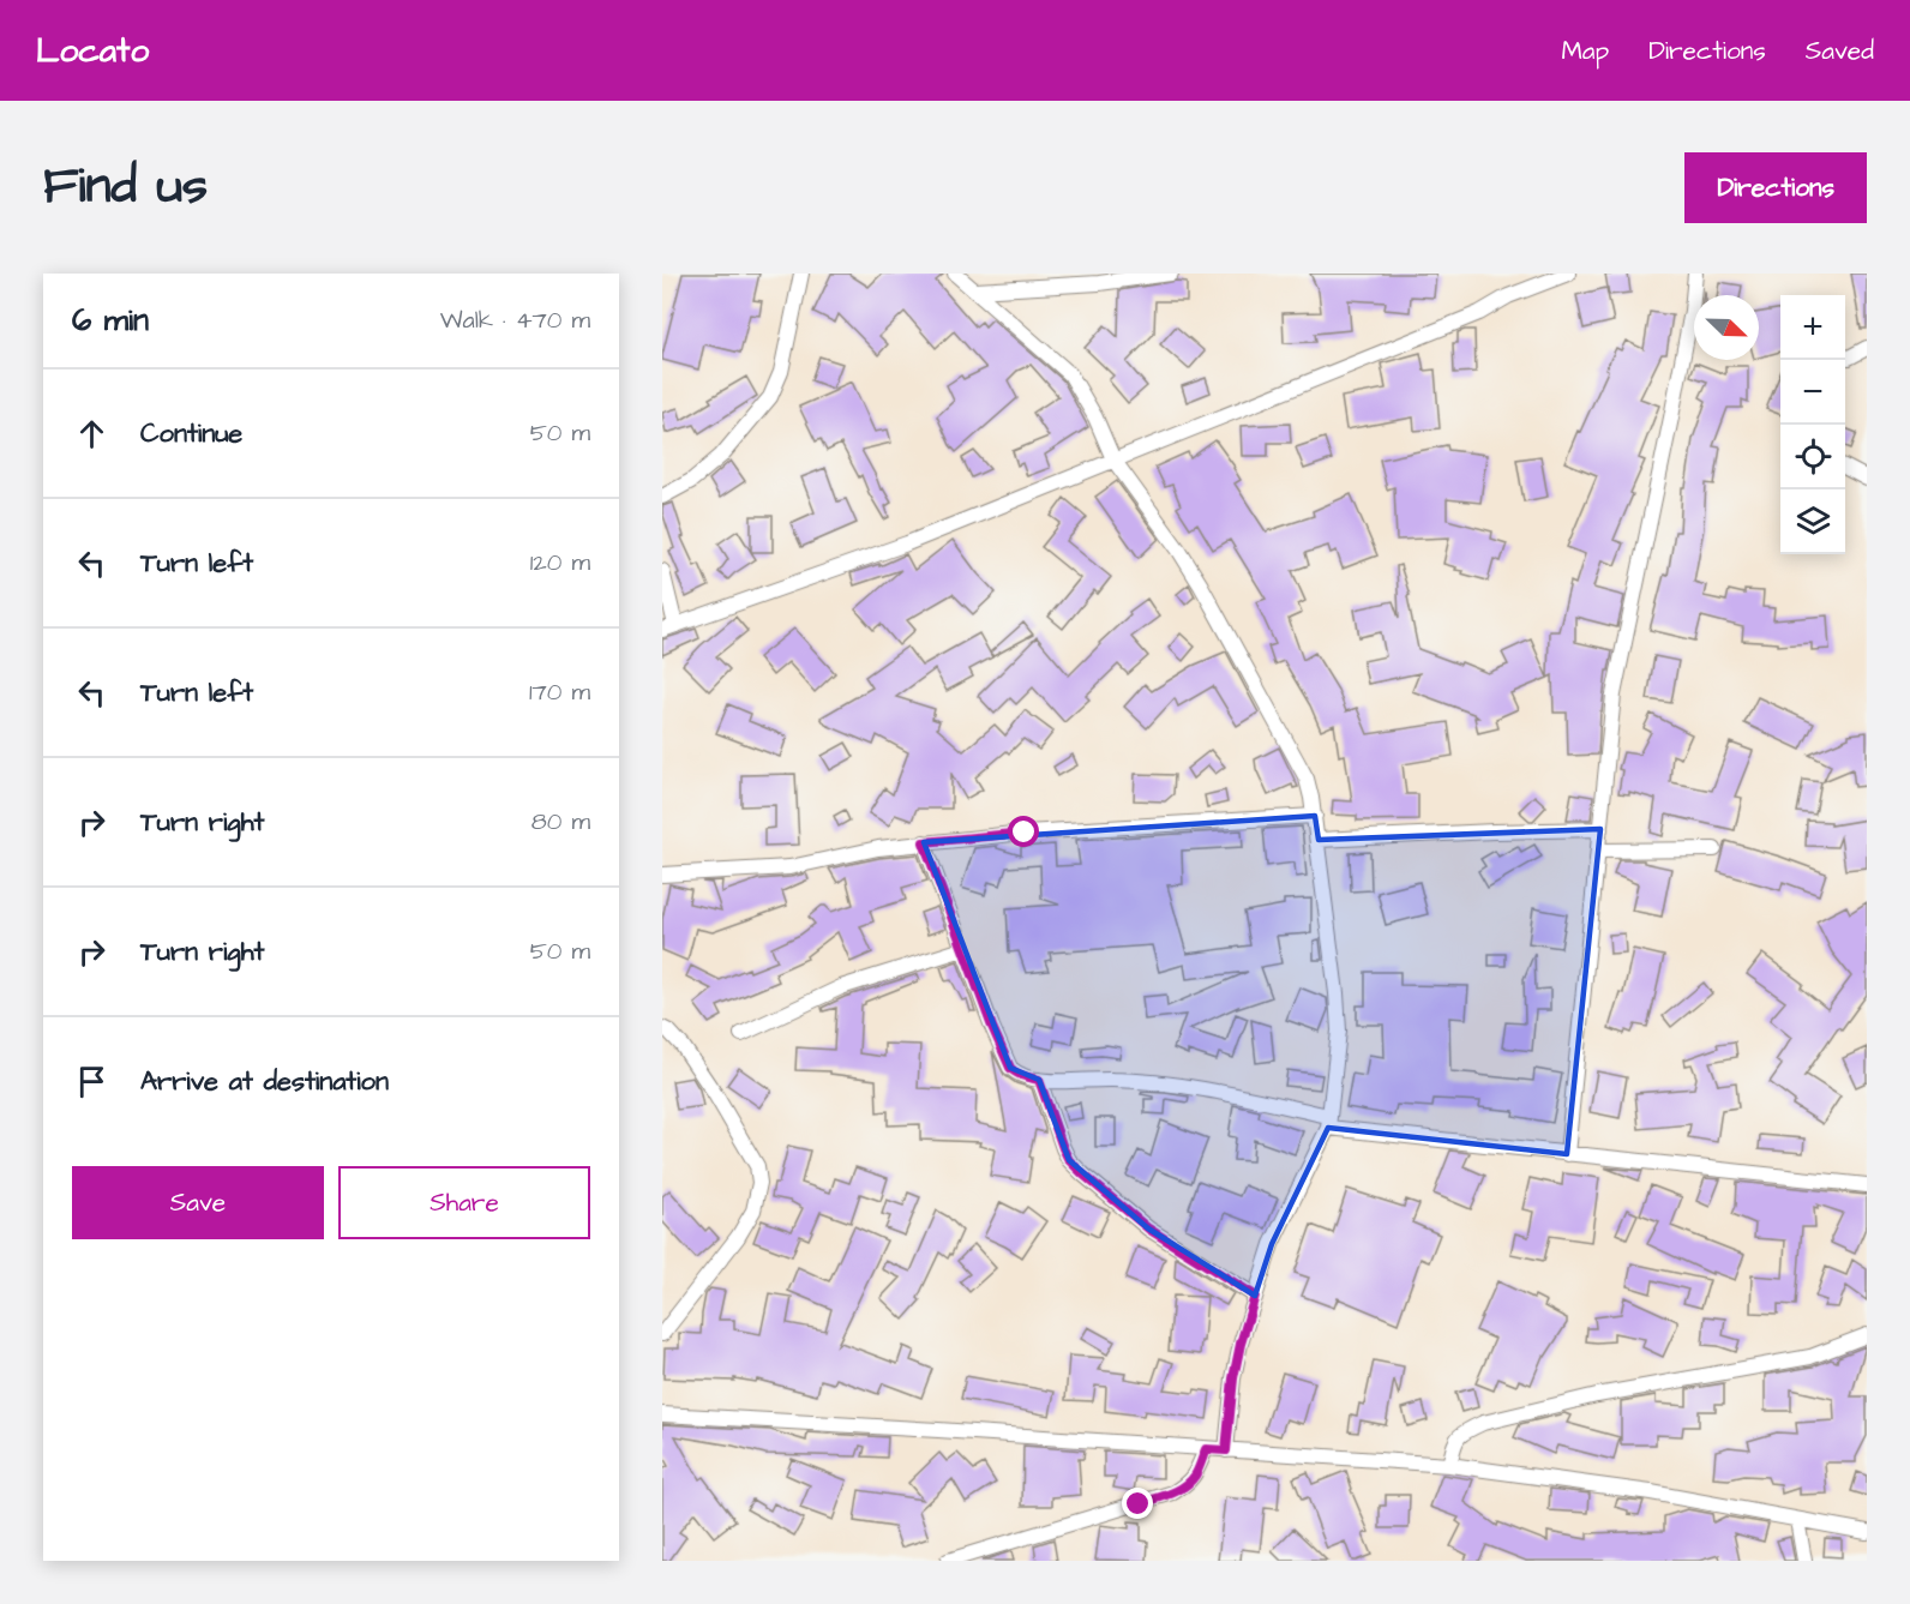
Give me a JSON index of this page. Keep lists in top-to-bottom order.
{
  "north": "bottom right",
  "page": {
    "header": "Locato",
    "nav": ["Map", "Directions", "Saved"],
    "title": "Find us",
    "buttons": [
      "Directions",
      ["Save", "Share"]
    ],
    "heading": ["6 min", "Walk · 470 m"],
    "map_buttons": ["+", "−"],
    "list": [
      ["Continue", "50 m"],
      ["Turn left", "120 m"],
      ["Turn left", "170 m"],
      ["Turn right", "80 m"],
      ["Turn right", "50 m"],
      "Arrive at destination"
    ]
  }
}
